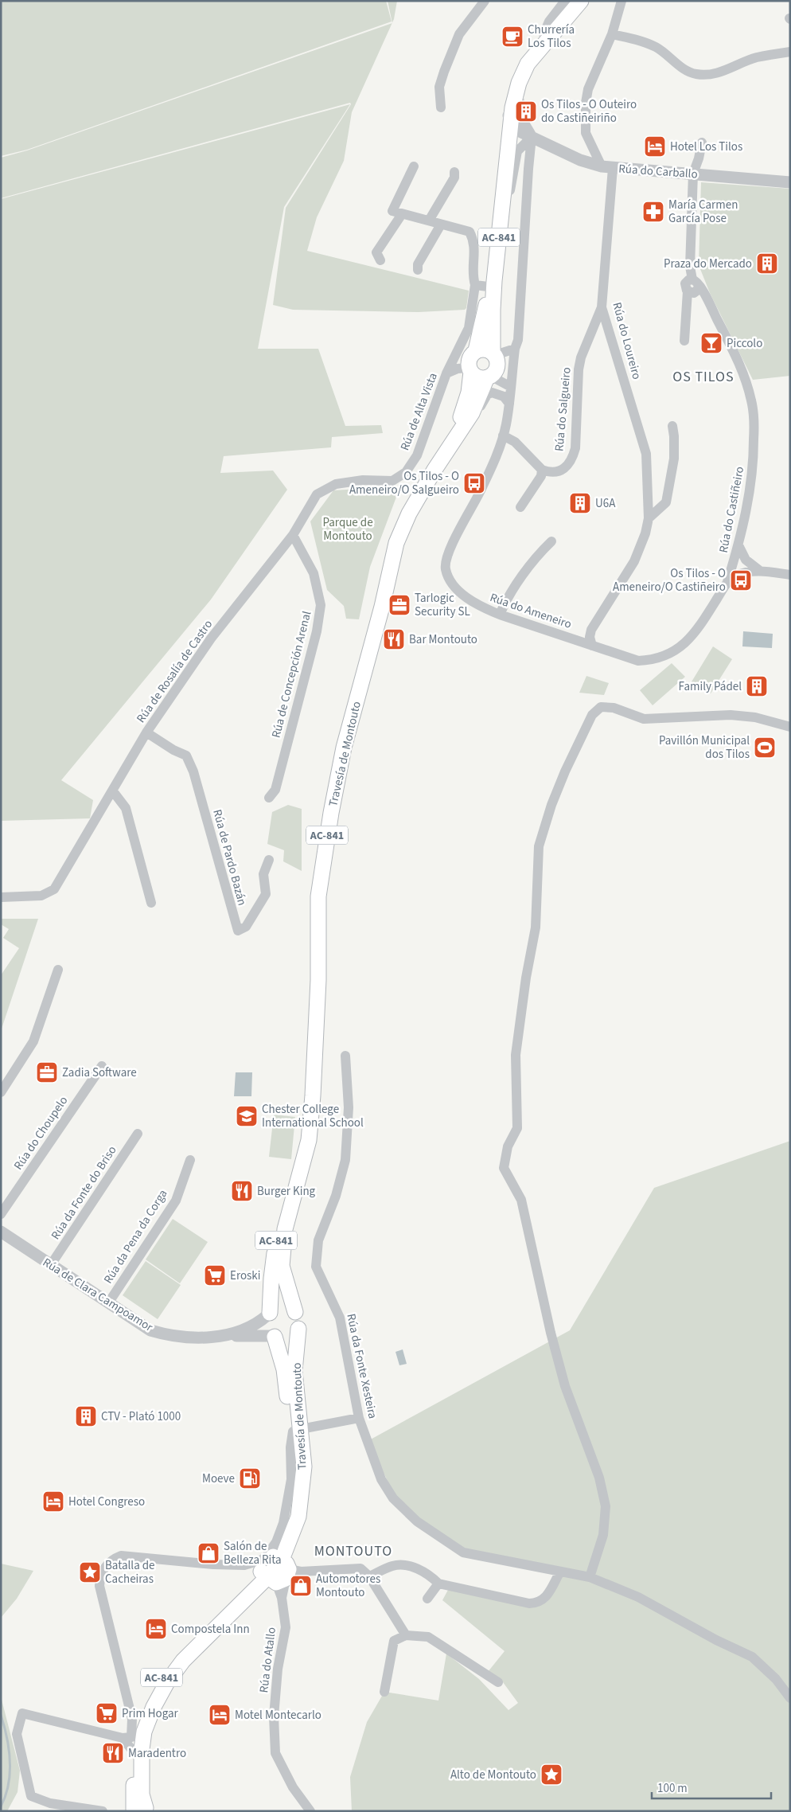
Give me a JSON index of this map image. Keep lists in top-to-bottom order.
{
  "streets": {
    "main road": ["AC-841", "Travesía de Montouto"],
    "street": [
      "Rúa do Carballo",
      "Rúa do Loureiro",
      "Rúa do Salgueiro",
      "Rúa de Alta Vista",
      "Rúa do Castiñeiro",
      "Rúa do Ameneiro",
      "Rúa de Rosalía de Castro",
      "Rúa de Concepción Arenal",
      "Rúa de Pardo Bazán",
      "Rúa do Choupelo",
      "Rúa da Fonte do Briso",
      "Rúa da Pena da Corga",
      "Rúa de Clara Campoamor",
      "Rúa da Fonte Xesteira",
      "Rúa do Atallo"
    ]
  },
  "crossings": [
    ["Rúa do Carballo", "AC-841"],
    ["Rúa do Carballo", "Rúa do Loureiro"],
    ["Rúa do Carballo", "Rúa do Castiñeiro"],
    ["Rúa do Carballo", "Rúa do Ameneiro"],
    ["AC-841", "Rúa de Alta Vista"],
    ["AC-841", "Travesía de Montouto"],
    ["Rúa do Loureiro", "Rúa do Salgueiro"],
    ["Rúa do Loureiro", "Rúa do Ameneiro"],
    ["Rúa de Alta Vista", "Rúa de Rosalía de Castro"],
    ["Rúa do Castiñeiro", "Rúa do Ameneiro"],
    ["Rúa de Rosalía de Castro", "Rúa de Concepción Arenal"],
    ["Rúa de Rosalía de Castro", "Rúa de Pardo Bazán"],
    ["Travesía de Montouto", "Rúa do Atallo"],
    ["Rúa da Fonte do Briso", "Rúa de Clara Campoamor"],
    ["Rúa da Pena da Corga", "Rúa de Clara Campoamor"]
  ],
  "districts": ["OS TILOS", "MONTOUTO"],
  "parks": ["Parque de Montouto"],
  "places": {
    "cafe": ["Churrería Los Tilos"],
    "building": [
      "Os Tilos - O Outeiro do Castiñeiriño",
      "Praza do Mercado",
      "U6A",
      "Family Pádel",
      "CTV - Plató 1000"
    ],
    "hotel": [
      "Hotel Los Tilos",
      "Hotel Congreso",
      "Compostela Inn",
      "Motel Montecarlo"
    ],
    "pharmacy": ["María Carmen García Pose"],
    "bar": ["Piccolo"],
    "bus stop": ["Os Tilos - O Ameneiro/O Salgueiro", "Os Tilos - O Ameneiro/O Castiñeiro"],
    "office": ["Tarlogic Security SL", "Zadia Software"],
    "restaurant": ["Bar Montouto", "Burger King", "Maradentro"],
    "sports": ["Pavillón Municipal dos Tilos"],
    "school or university": ["Chester College International School"],
    "supermarket": ["Eroski", "Prim Hogar"],
    "fuel station": ["Moeve"],
    "shop": ["Salón de Belleza Rita", "Automotores Montouto"],
    "place": ["Batalla de Cacheiras", "Alto de Montouto"]
  },
  "scale_bar": "100 m"
}
